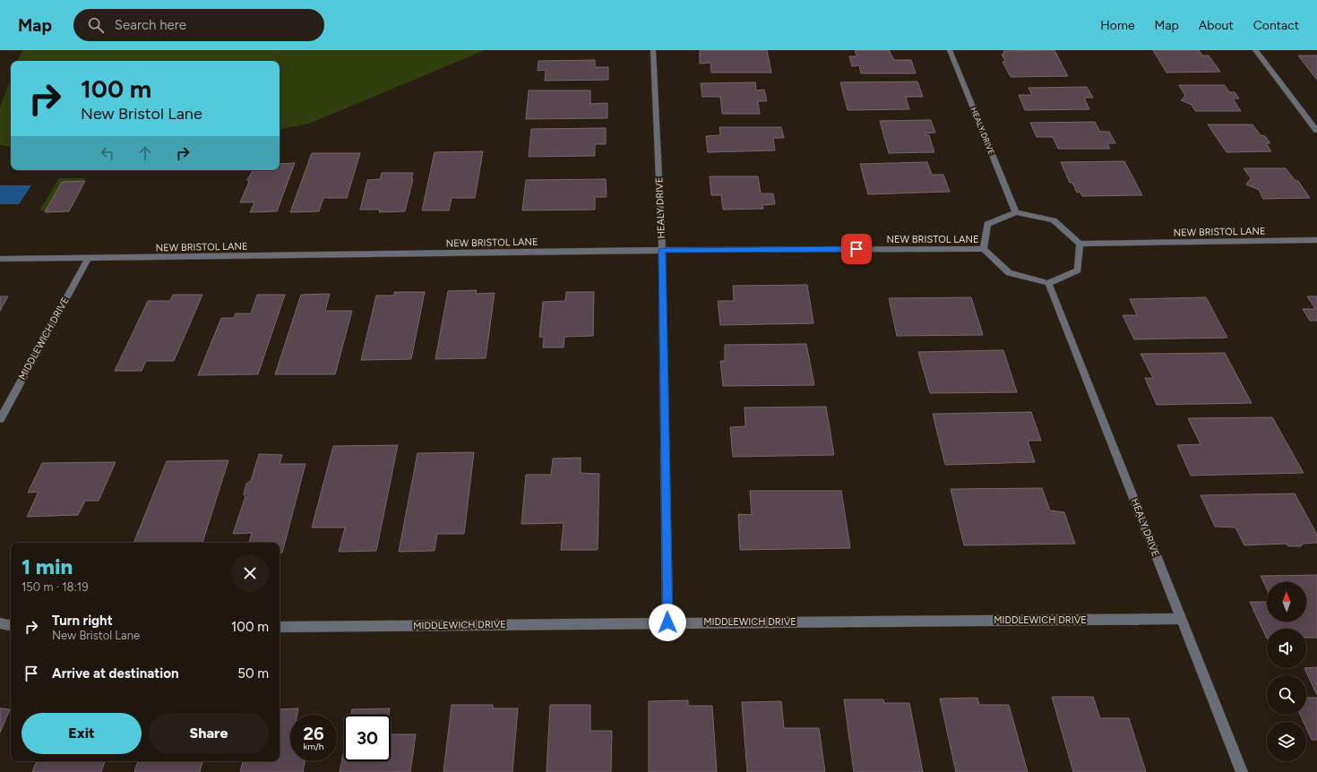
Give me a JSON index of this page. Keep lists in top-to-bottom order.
{
  "streets": {
    "street": ["HEALY DRIVE", "NEW BRISTOL LANE", "MIDDLEWICH DRIVE"]
  },
  "crossings": [
    ["HEALY DRIVE", "NEW BRISTOL LANE"],
    ["HEALY DRIVE", "MIDDLEWICH DRIVE"],
    ["NEW BRISTOL LANE", "MIDDLEWICH DRIVE"]
  ],
  "north": "top",
  "page": {
    "header": "Map",
    "search": "Search here",
    "nav": [
      "Home",
      "Map",
      "About",
      "Contact"
    ],
    "turn": ["100 m", "New Bristol Lane"],
    "heading": ["1 min", "150 m · 18:19"],
    "list": [
      {
        "name": "Turn right",
        "note": "New Bristol Lane",
        "value": "100 m"
      },
      {
        "name": "Arrive at destination",
        "value": "50 m"
      }
    ],
    "buttons": ["Exit", "Share"],
    "speed": "26 km/h",
    "limit": "30"
  }
}
